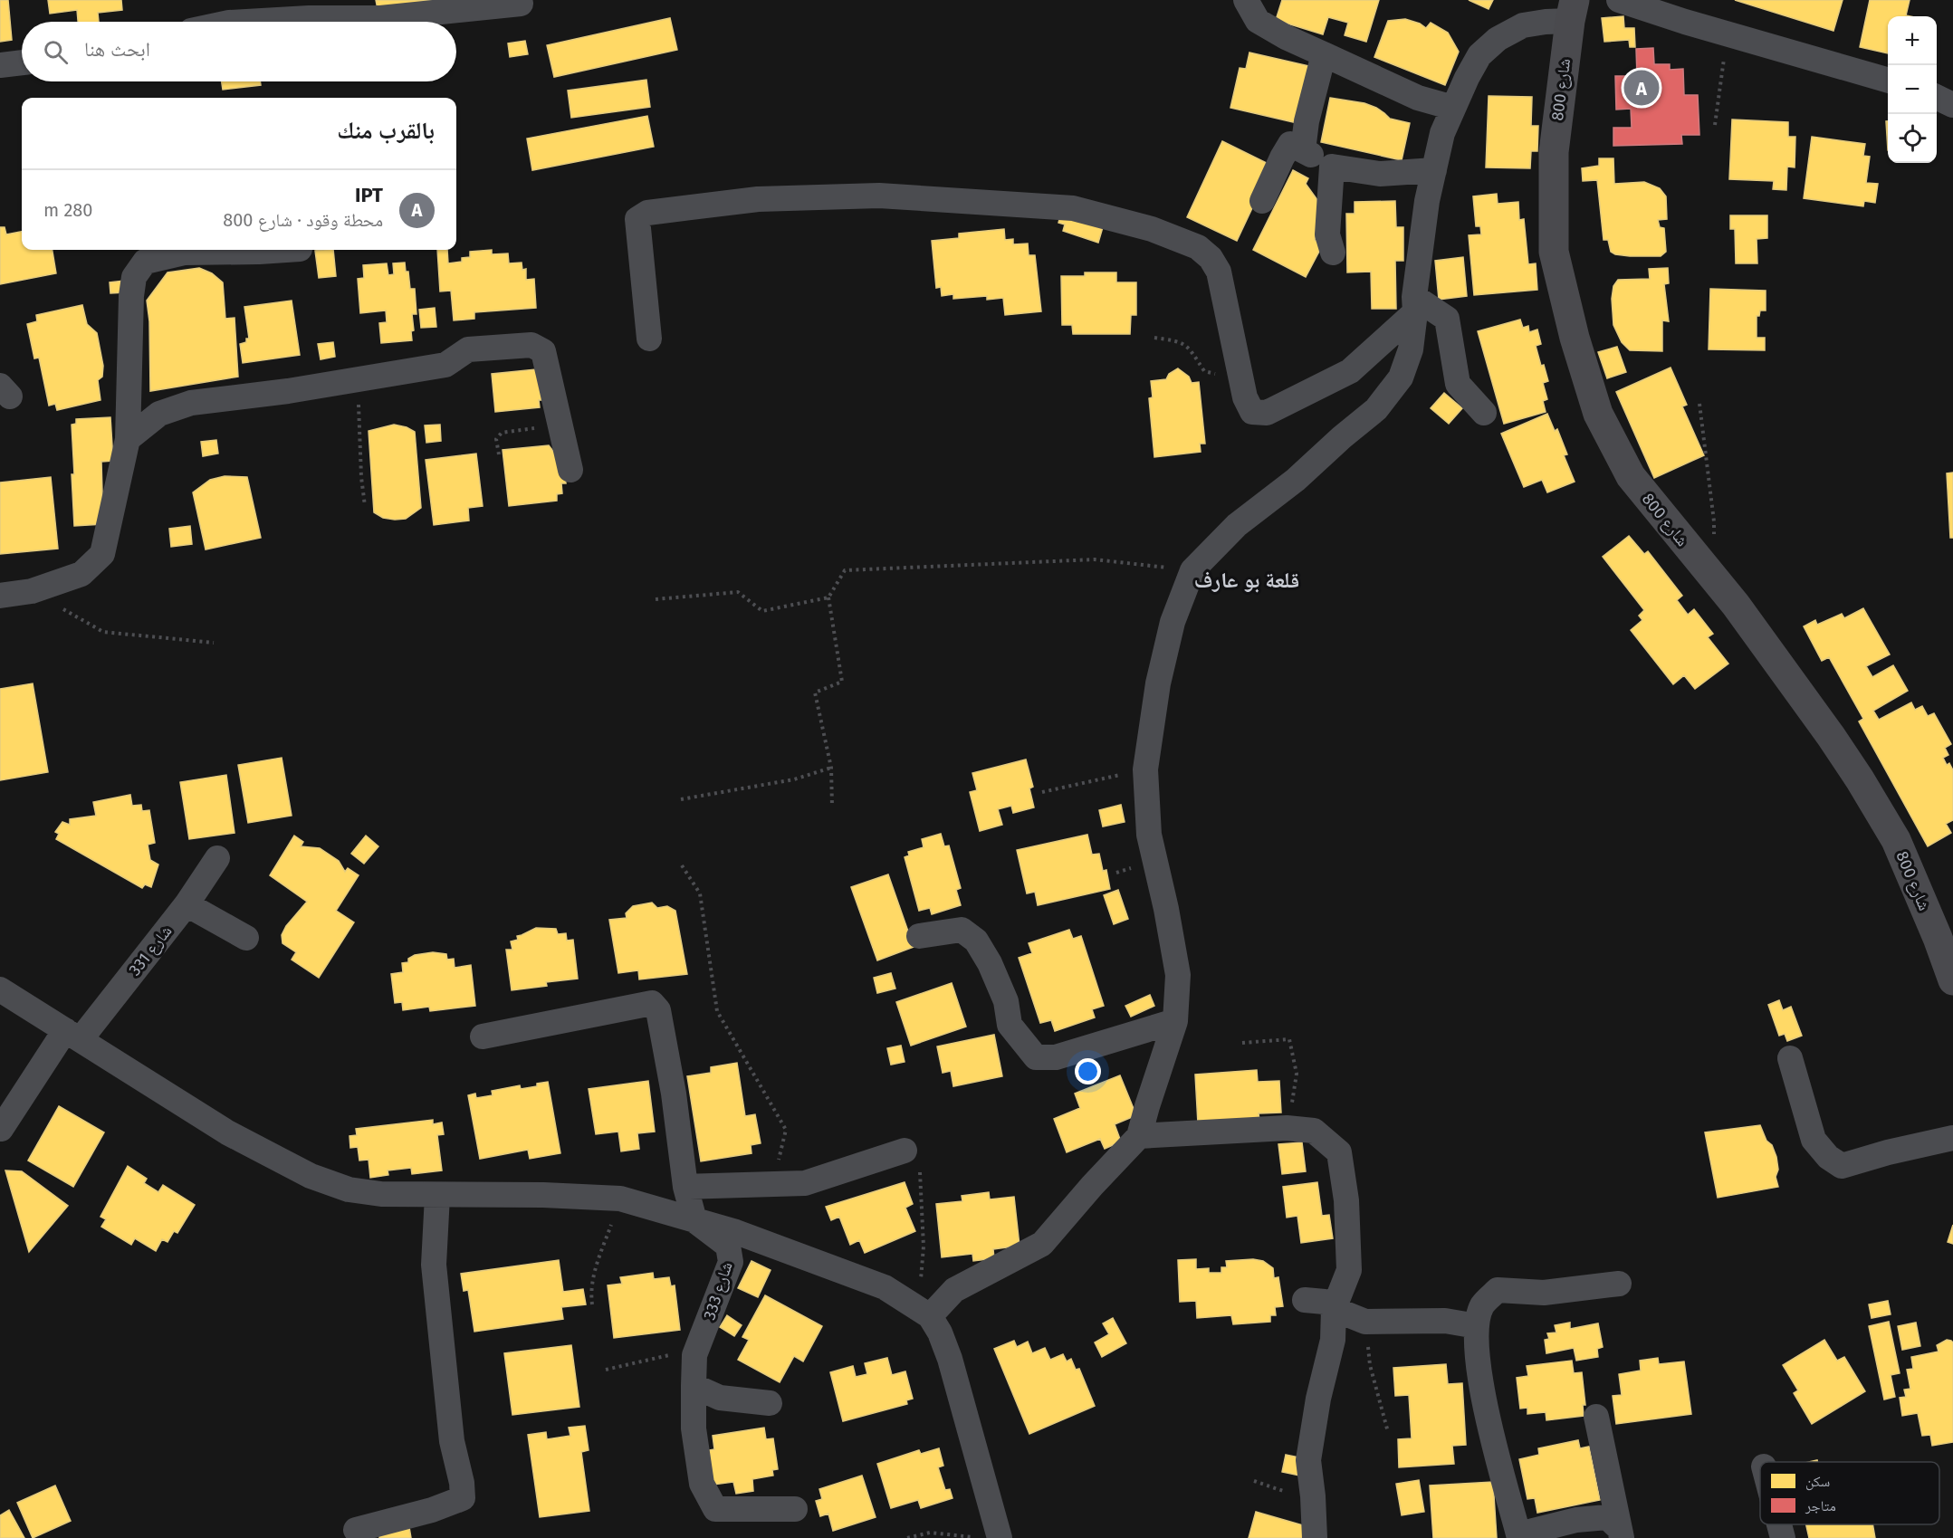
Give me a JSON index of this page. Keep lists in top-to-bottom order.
{
  "streets": {
    "main road": ["شارع 800"],
    "street": ["شارع 331", "شارع 333"]
  },
  "districts": ["قلعة بو عارف"],
  "legend": ["سكن", "متاجر"],
  "page": {
    "map_buttons": ["+", "−"],
    "search": "ابحث هنا",
    "pins": "A",
    "heading": "بالقرب منك",
    "list": [
      {
        "mark": "A",
        "name": "IPT",
        "note": "محطة وقود · شارع 800",
        "value": "280 m"
      }
    ]
  }
}
